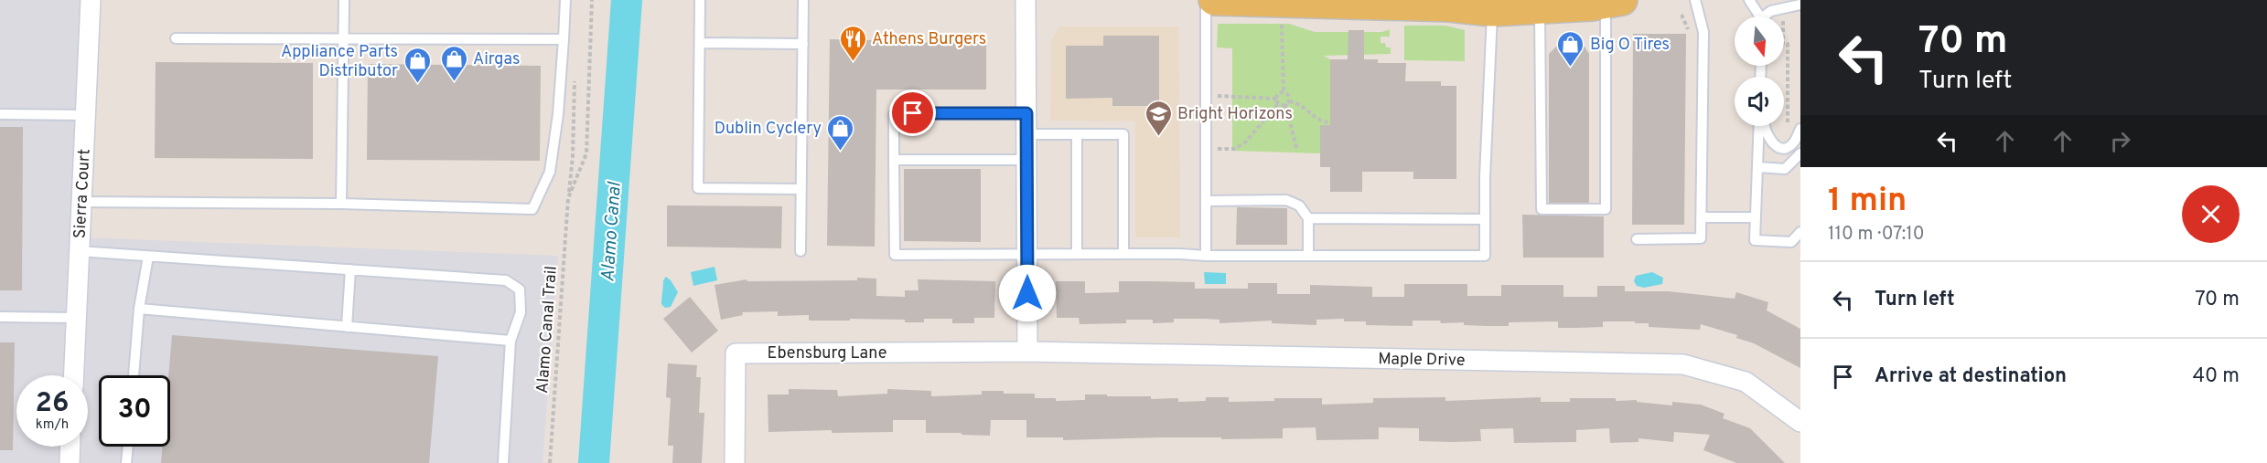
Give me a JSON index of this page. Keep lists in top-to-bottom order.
{
  "streets": {
    "street": ["Sierra Court", "Ebensburg Lane", "Maple Drive"],
    "path": ["Alamo Canal Trail"]
  },
  "crossings": [
    ["Ebensburg Lane", "Maple Drive"]
  ],
  "water": ["Alamo Canal"],
  "places": {
    "restaurant": ["Athens Burgers"],
    "shop": [
      "Big O Tires",
      "Airgas",
      "Appliance Parts Distributor",
      "Dublin Cyclery"
    ],
    "school or university": ["Bright Horizons"]
  },
  "north": "bottom",
  "page": {
    "turn": ["70 m", "Turn left"],
    "heading": ["1 min", "110 m · 07:10"],
    "list": [
      {
        "name": "Turn left",
        "value": "70 m"
      },
      {
        "name": "Arrive at destination",
        "value": "40 m"
      }
    ],
    "speed": "26 km/h",
    "limit": "30"
  }
}
